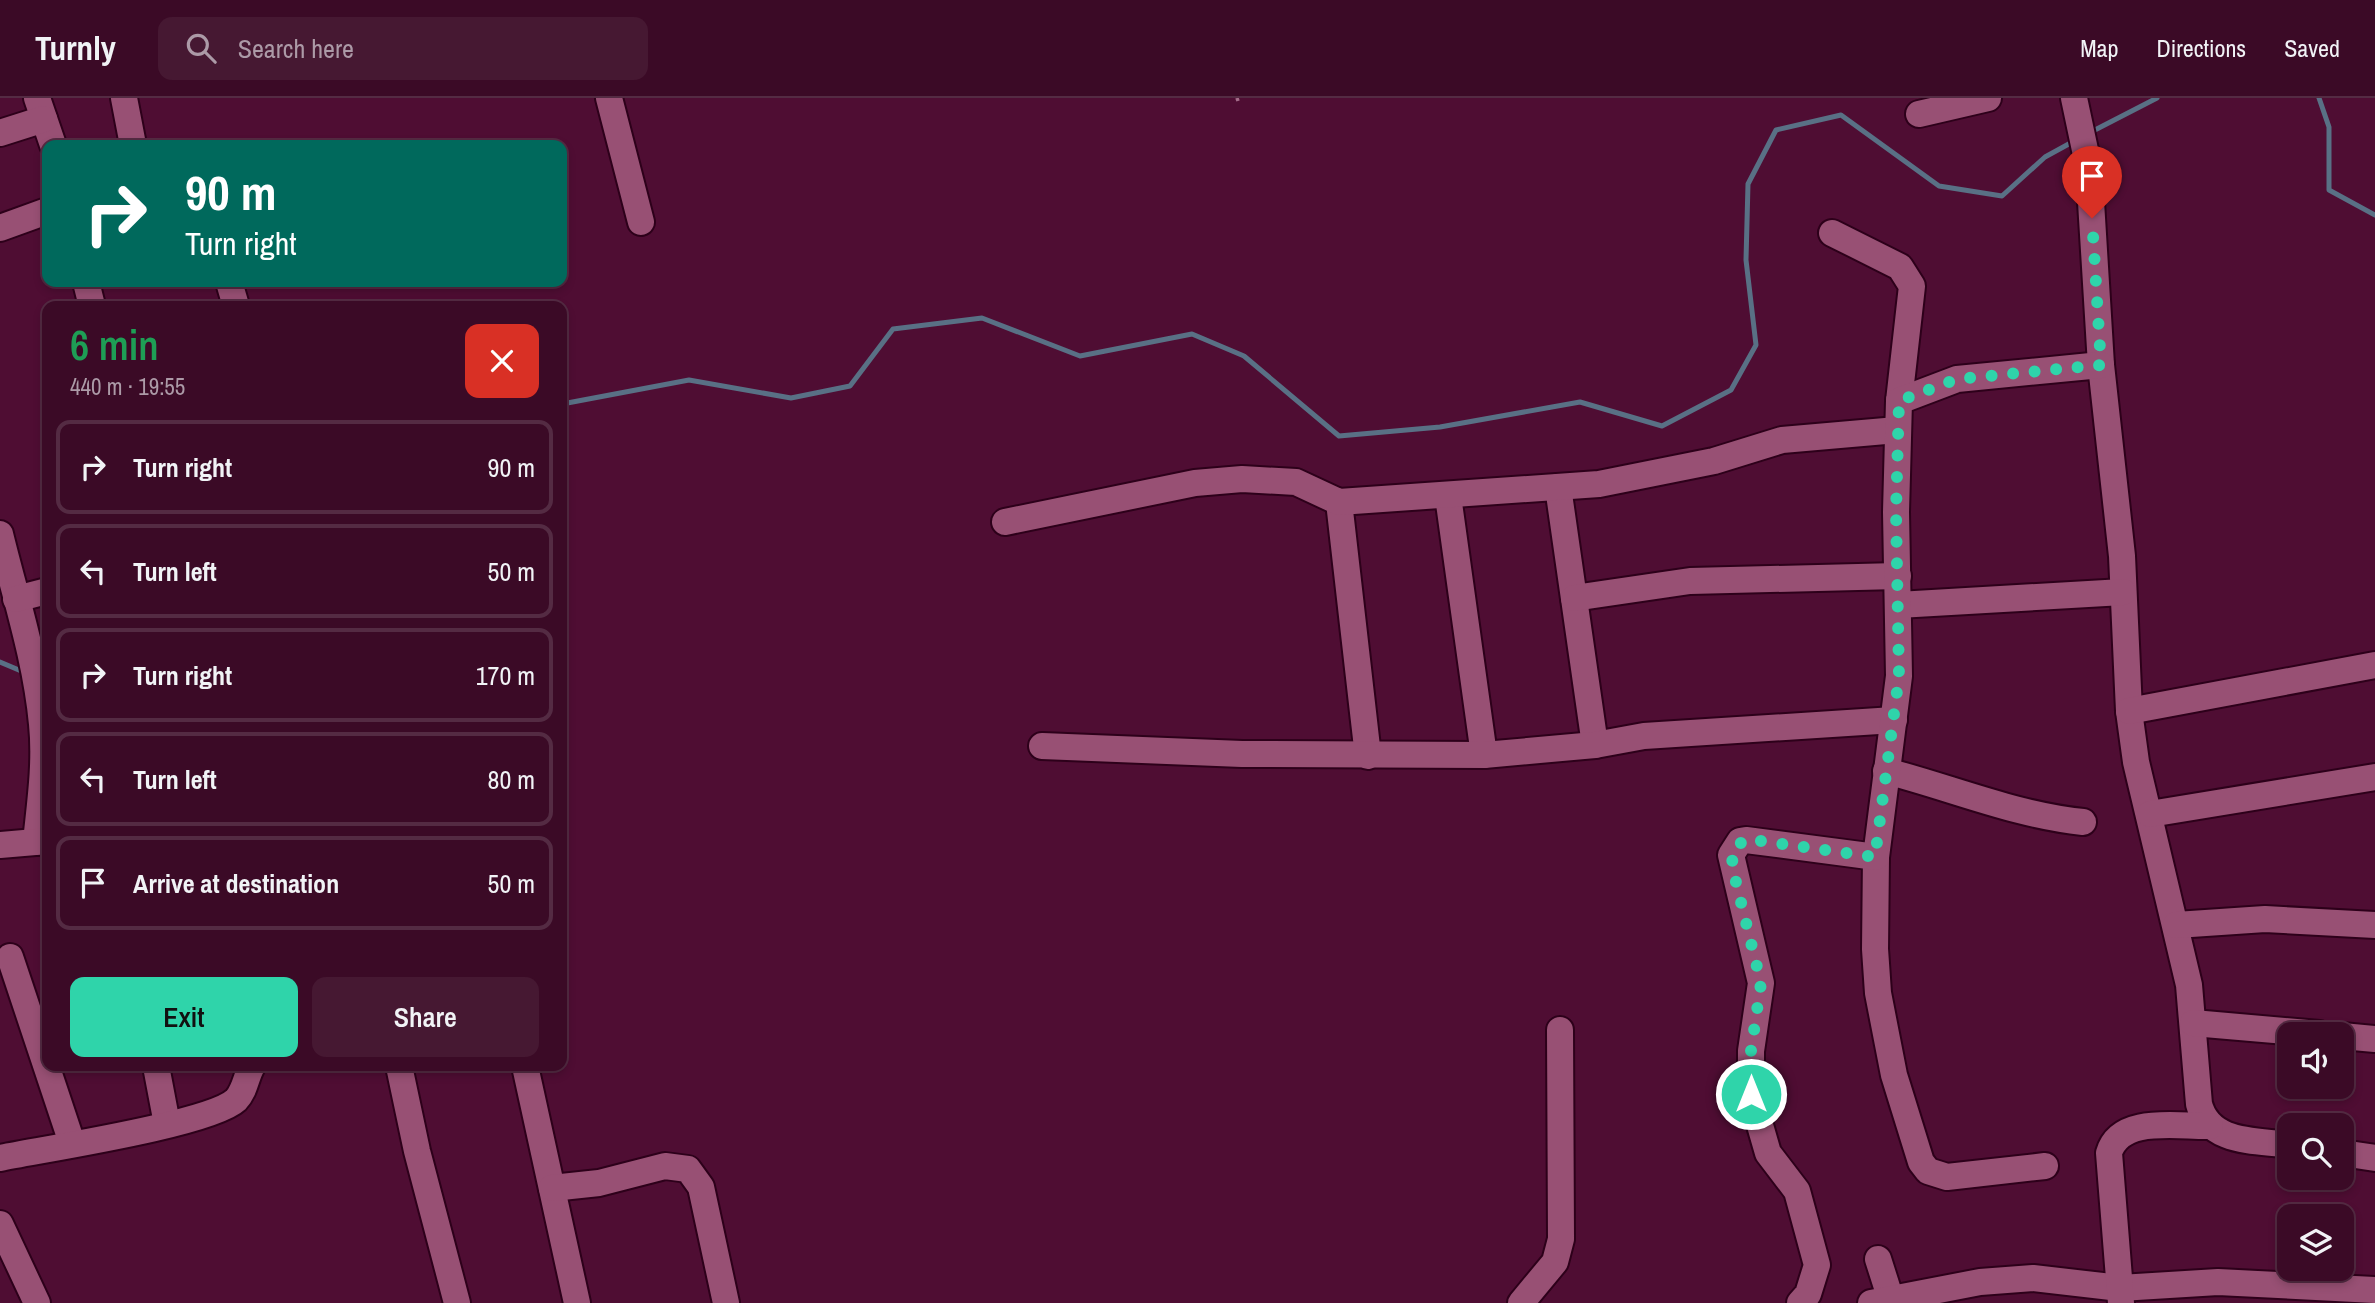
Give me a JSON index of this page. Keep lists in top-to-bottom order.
{
  "page": {
    "header": "Turnly",
    "search": "Search here",
    "nav": ["Map", "Directions", "Saved"],
    "turn": ["90 m", "Turn right"],
    "heading": ["6 min", "440 m · 19:55"],
    "list": [
      {
        "name": "Turn right",
        "value": "90 m"
      },
      {
        "name": "Turn left",
        "value": "50 m"
      },
      {
        "name": "Turn right",
        "value": "170 m"
      },
      {
        "name": "Turn left",
        "value": "80 m"
      },
      {
        "name": "Arrive at destination",
        "value": "50 m"
      }
    ],
    "buttons": ["Exit", "Share"]
  }
}
